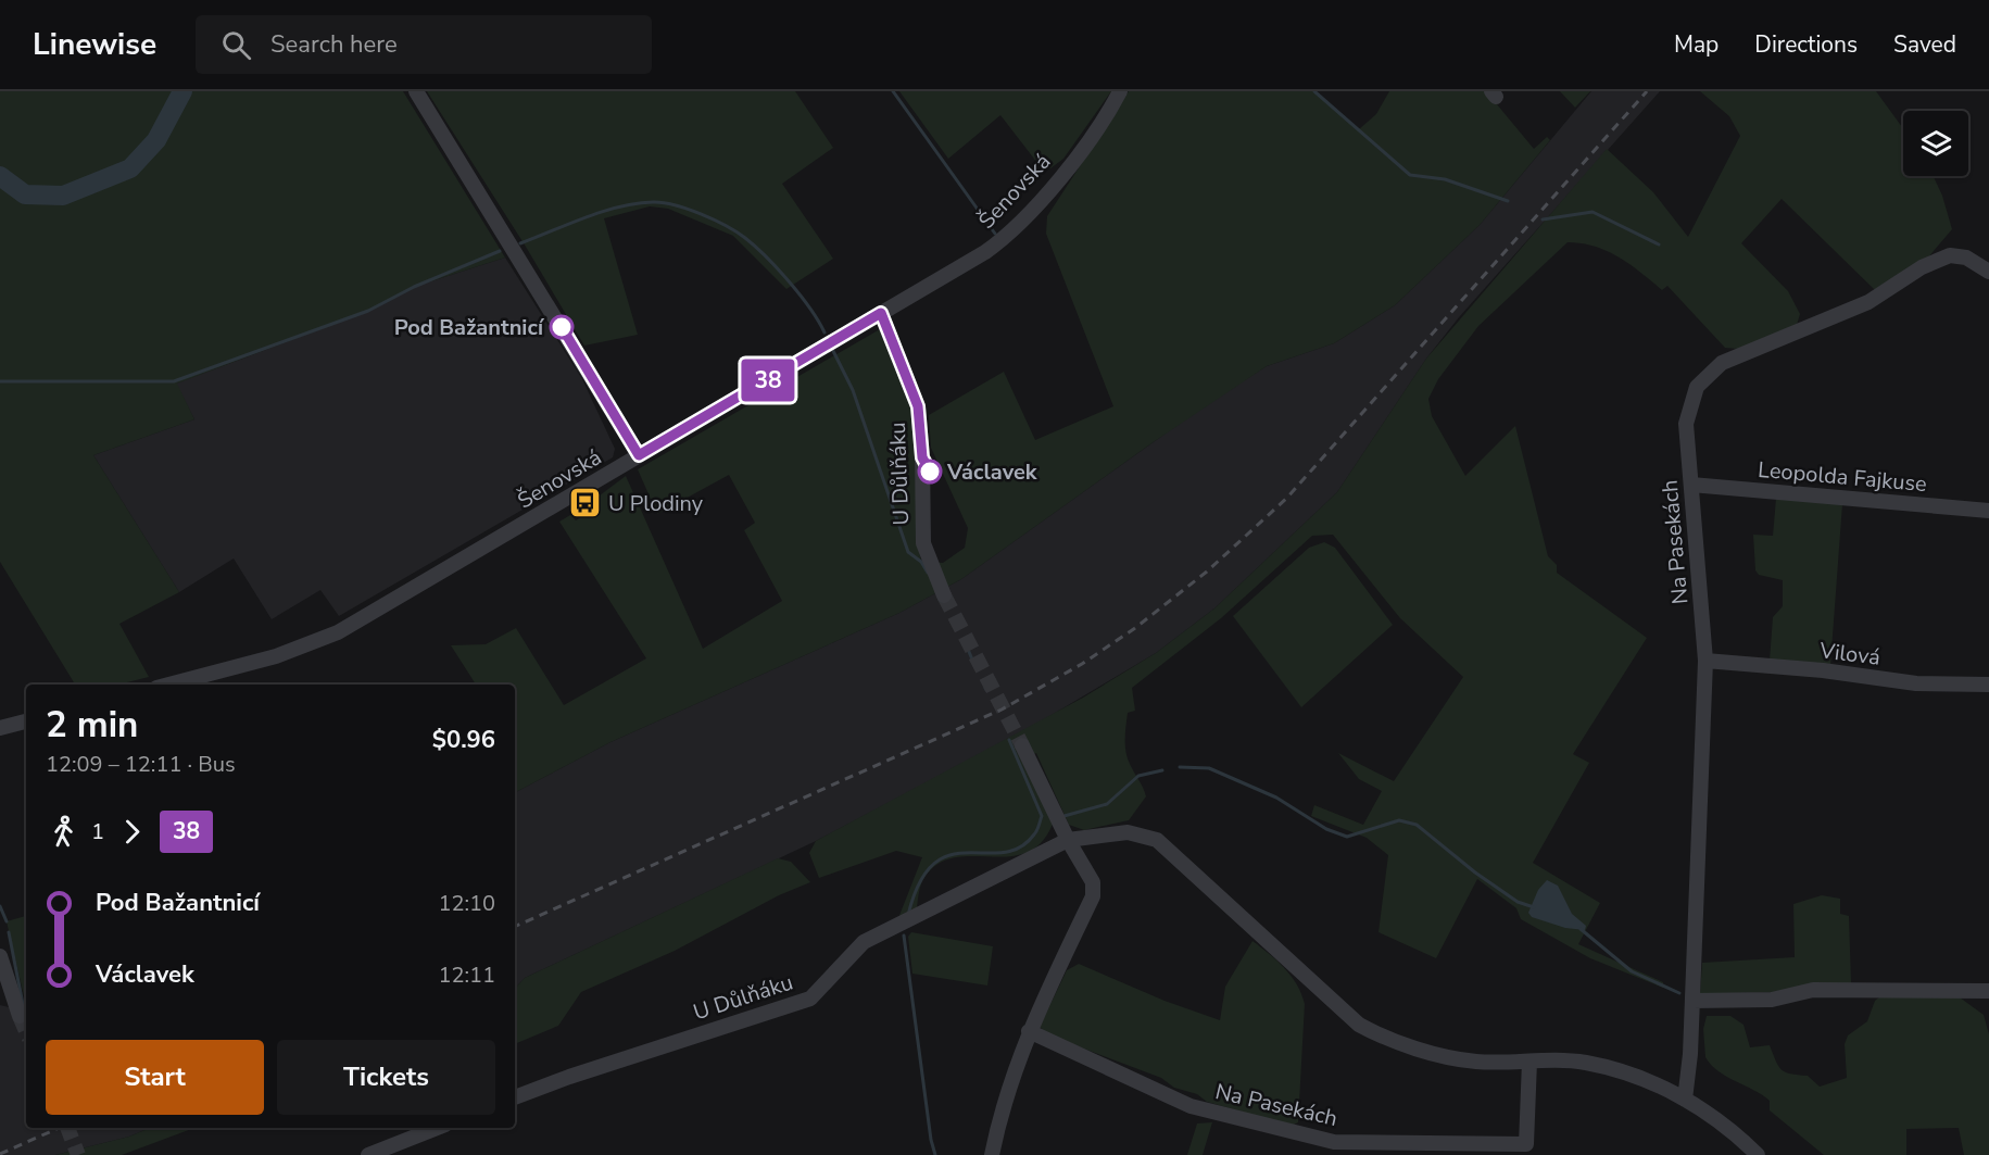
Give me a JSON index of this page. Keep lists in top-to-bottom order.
{
  "streets": {
    "street": [
      "Šenovská",
      "U Důlňáku",
      "Leopolda Fajkuse",
      "Na Pasekách",
      "Vilová"
    ]
  },
  "crossings": [
    ["Šenovská", "U Důlňáku"],
    ["Leopolda Fajkuse", "Na Pasekách"],
    ["Na Pasekách", "Vilová"]
  ],
  "places": {
    "other": ["Pod Bažantnicí", "Václavek"],
    "bus stop": ["U Plodiny"]
  },
  "lines": ["bus line 38"],
  "page": {
    "header": "Linewise",
    "search": "Search here",
    "nav": ["Map", "Directions", "Saved"],
    "on_map": "38",
    "heading": ["2 min", "12:09 – 12:11 · Bus", "$0.96"],
    "legs": ["1", "38"],
    "list": [
      {
        "name": "Pod Bažantnicí",
        "value": "12:10"
      },
      {
        "name": "Václavek",
        "value": "12:11"
      }
    ],
    "buttons": ["Start", "Tickets"]
  }
}
